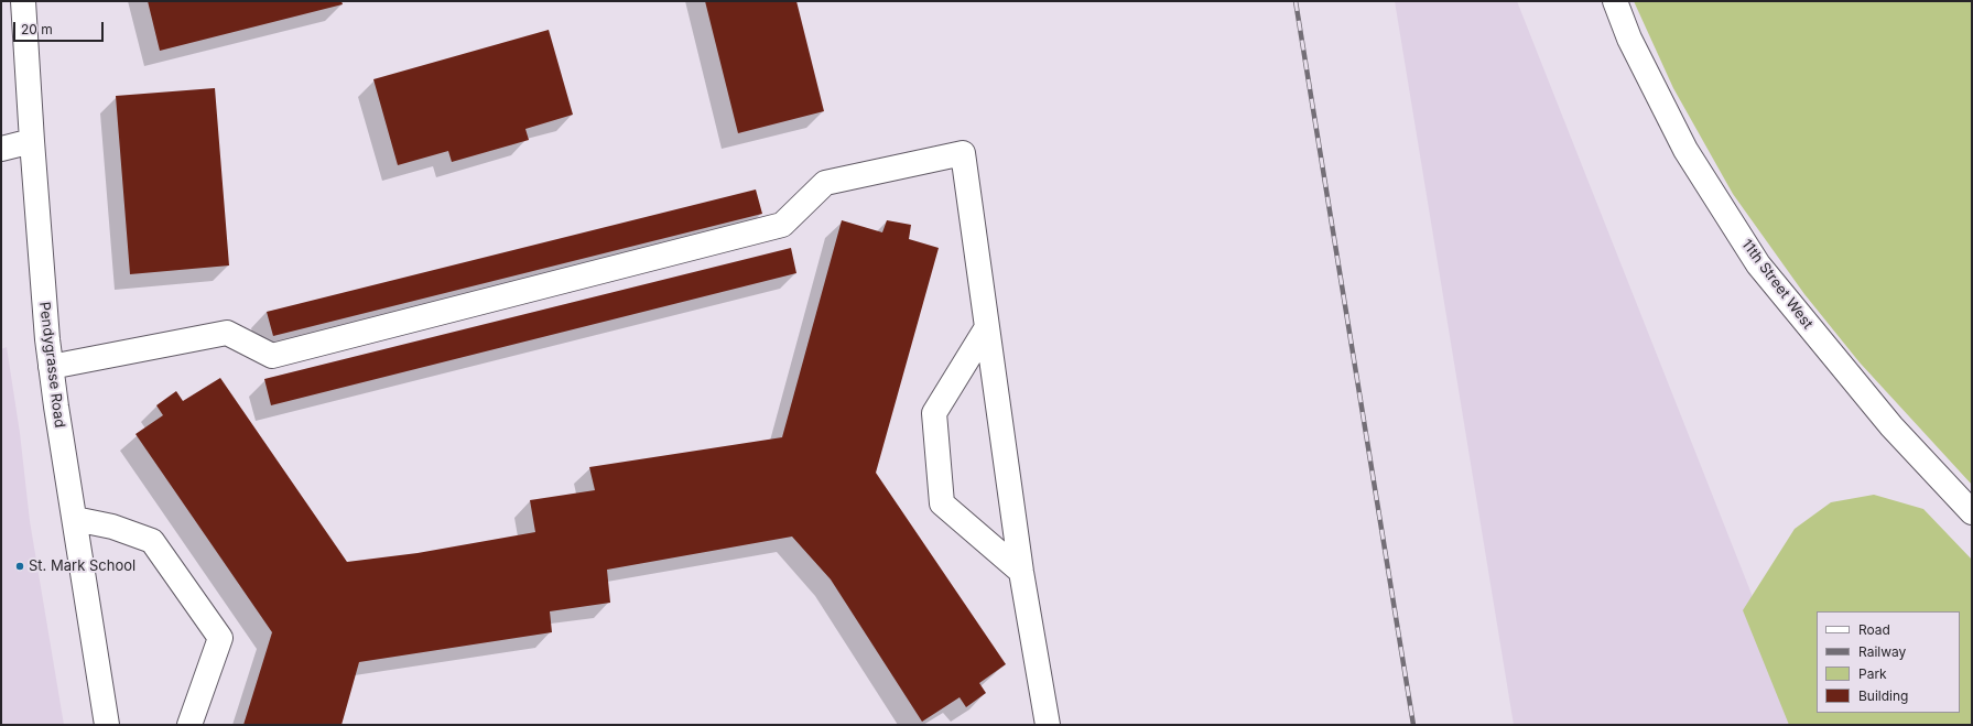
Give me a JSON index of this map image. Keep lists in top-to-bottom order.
{
  "streets": {
    "street": ["11th Street West", "Pendygrasse Road"]
  },
  "places": ["St. Mark School"],
  "legend": [
    "Road",
    "Railway",
    "Park",
    "Building"
  ],
  "scale_bar": "20 m"
}
